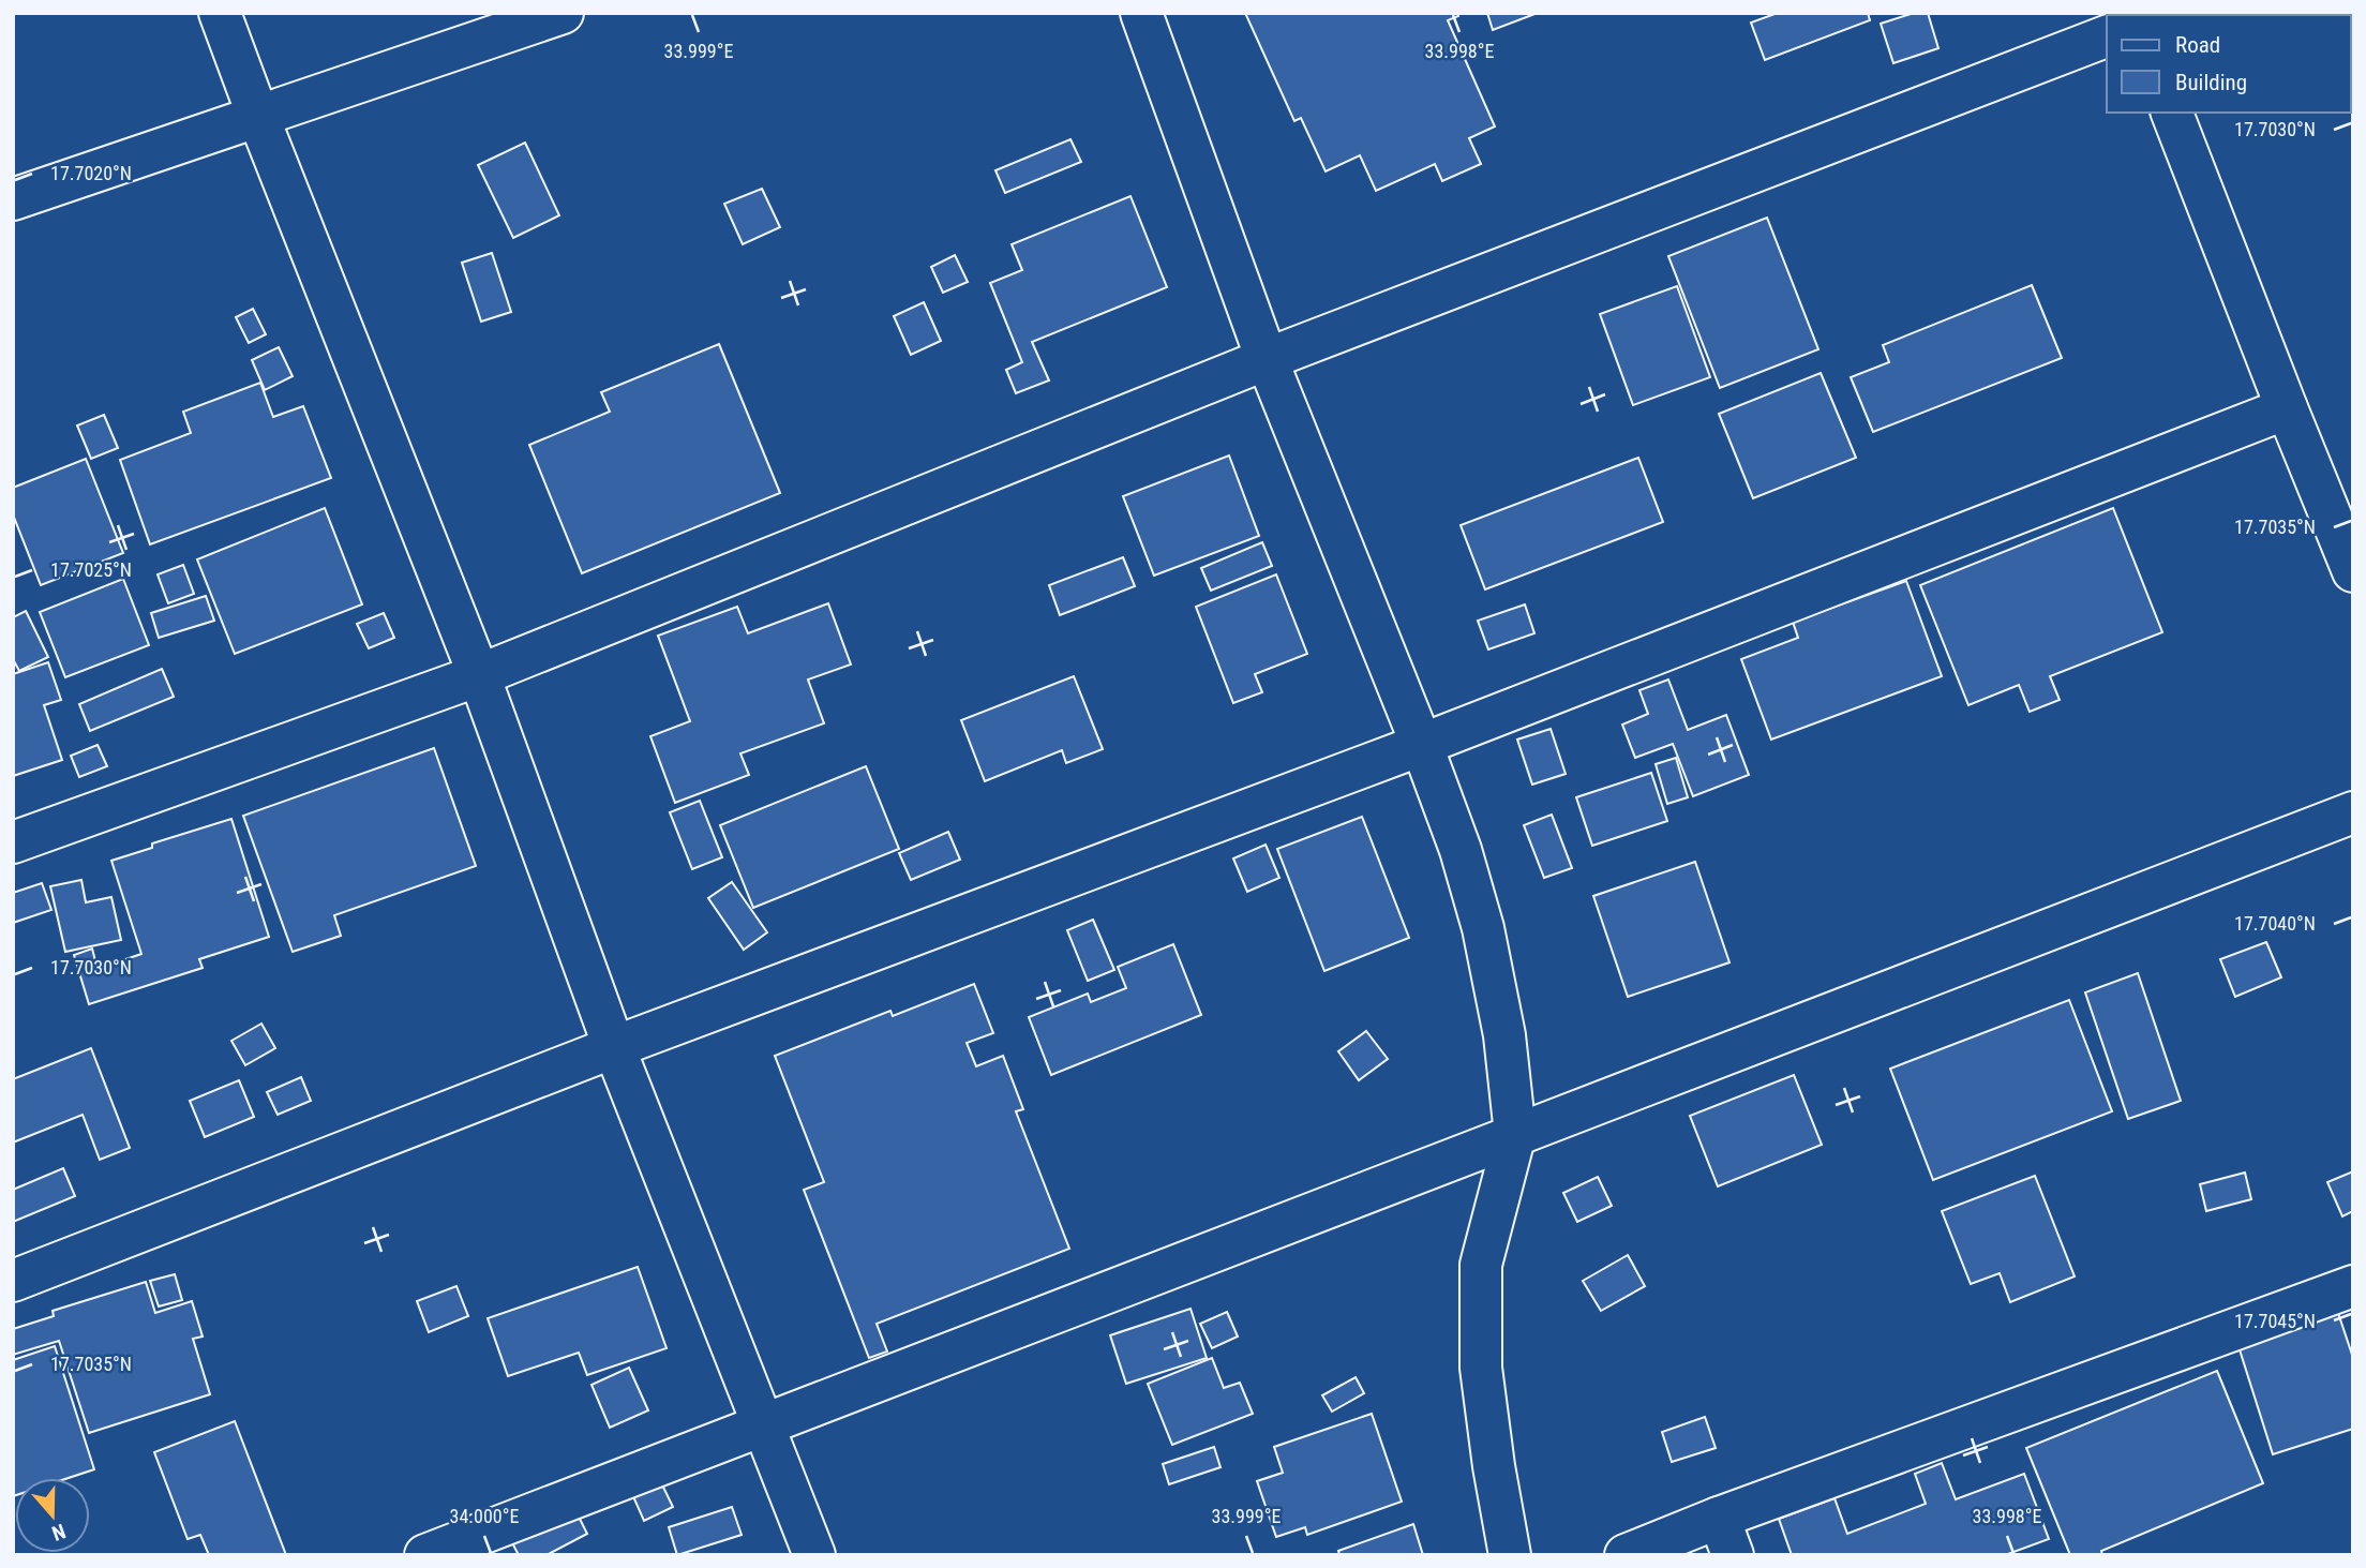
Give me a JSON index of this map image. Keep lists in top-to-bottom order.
{
  "legend": ["Road", "Building"],
  "north": "bottom",
  "coordinates": [
    "33.999°E",
    "33.998°E",
    "17.7030°N",
    "17.7020°N",
    "17.7035°N",
    "17.7025°N",
    "17.7040°N",
    "17.7045°N",
    "34.000°E"
  ]
}
